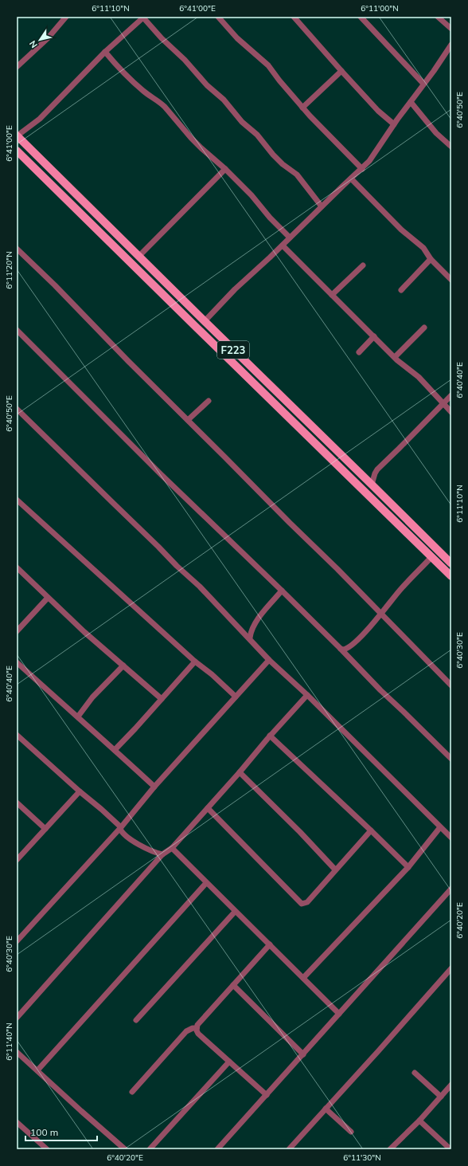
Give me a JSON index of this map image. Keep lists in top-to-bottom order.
{
  "streets": {
    "main road": ["F223"]
  },
  "scale_bar": "100 m",
  "north": "bottom left",
  "coordinates": [
    "6°11'10\"N",
    "6°41'00\"E",
    "6°11'00\"N",
    "6°40'50\"E",
    "6°11'20\"N",
    "6°40'40\"E",
    "6°40'30\"E",
    "6°40'20\"E",
    "6°11'40\"N",
    "6°11'30\"N"
  ]
}
